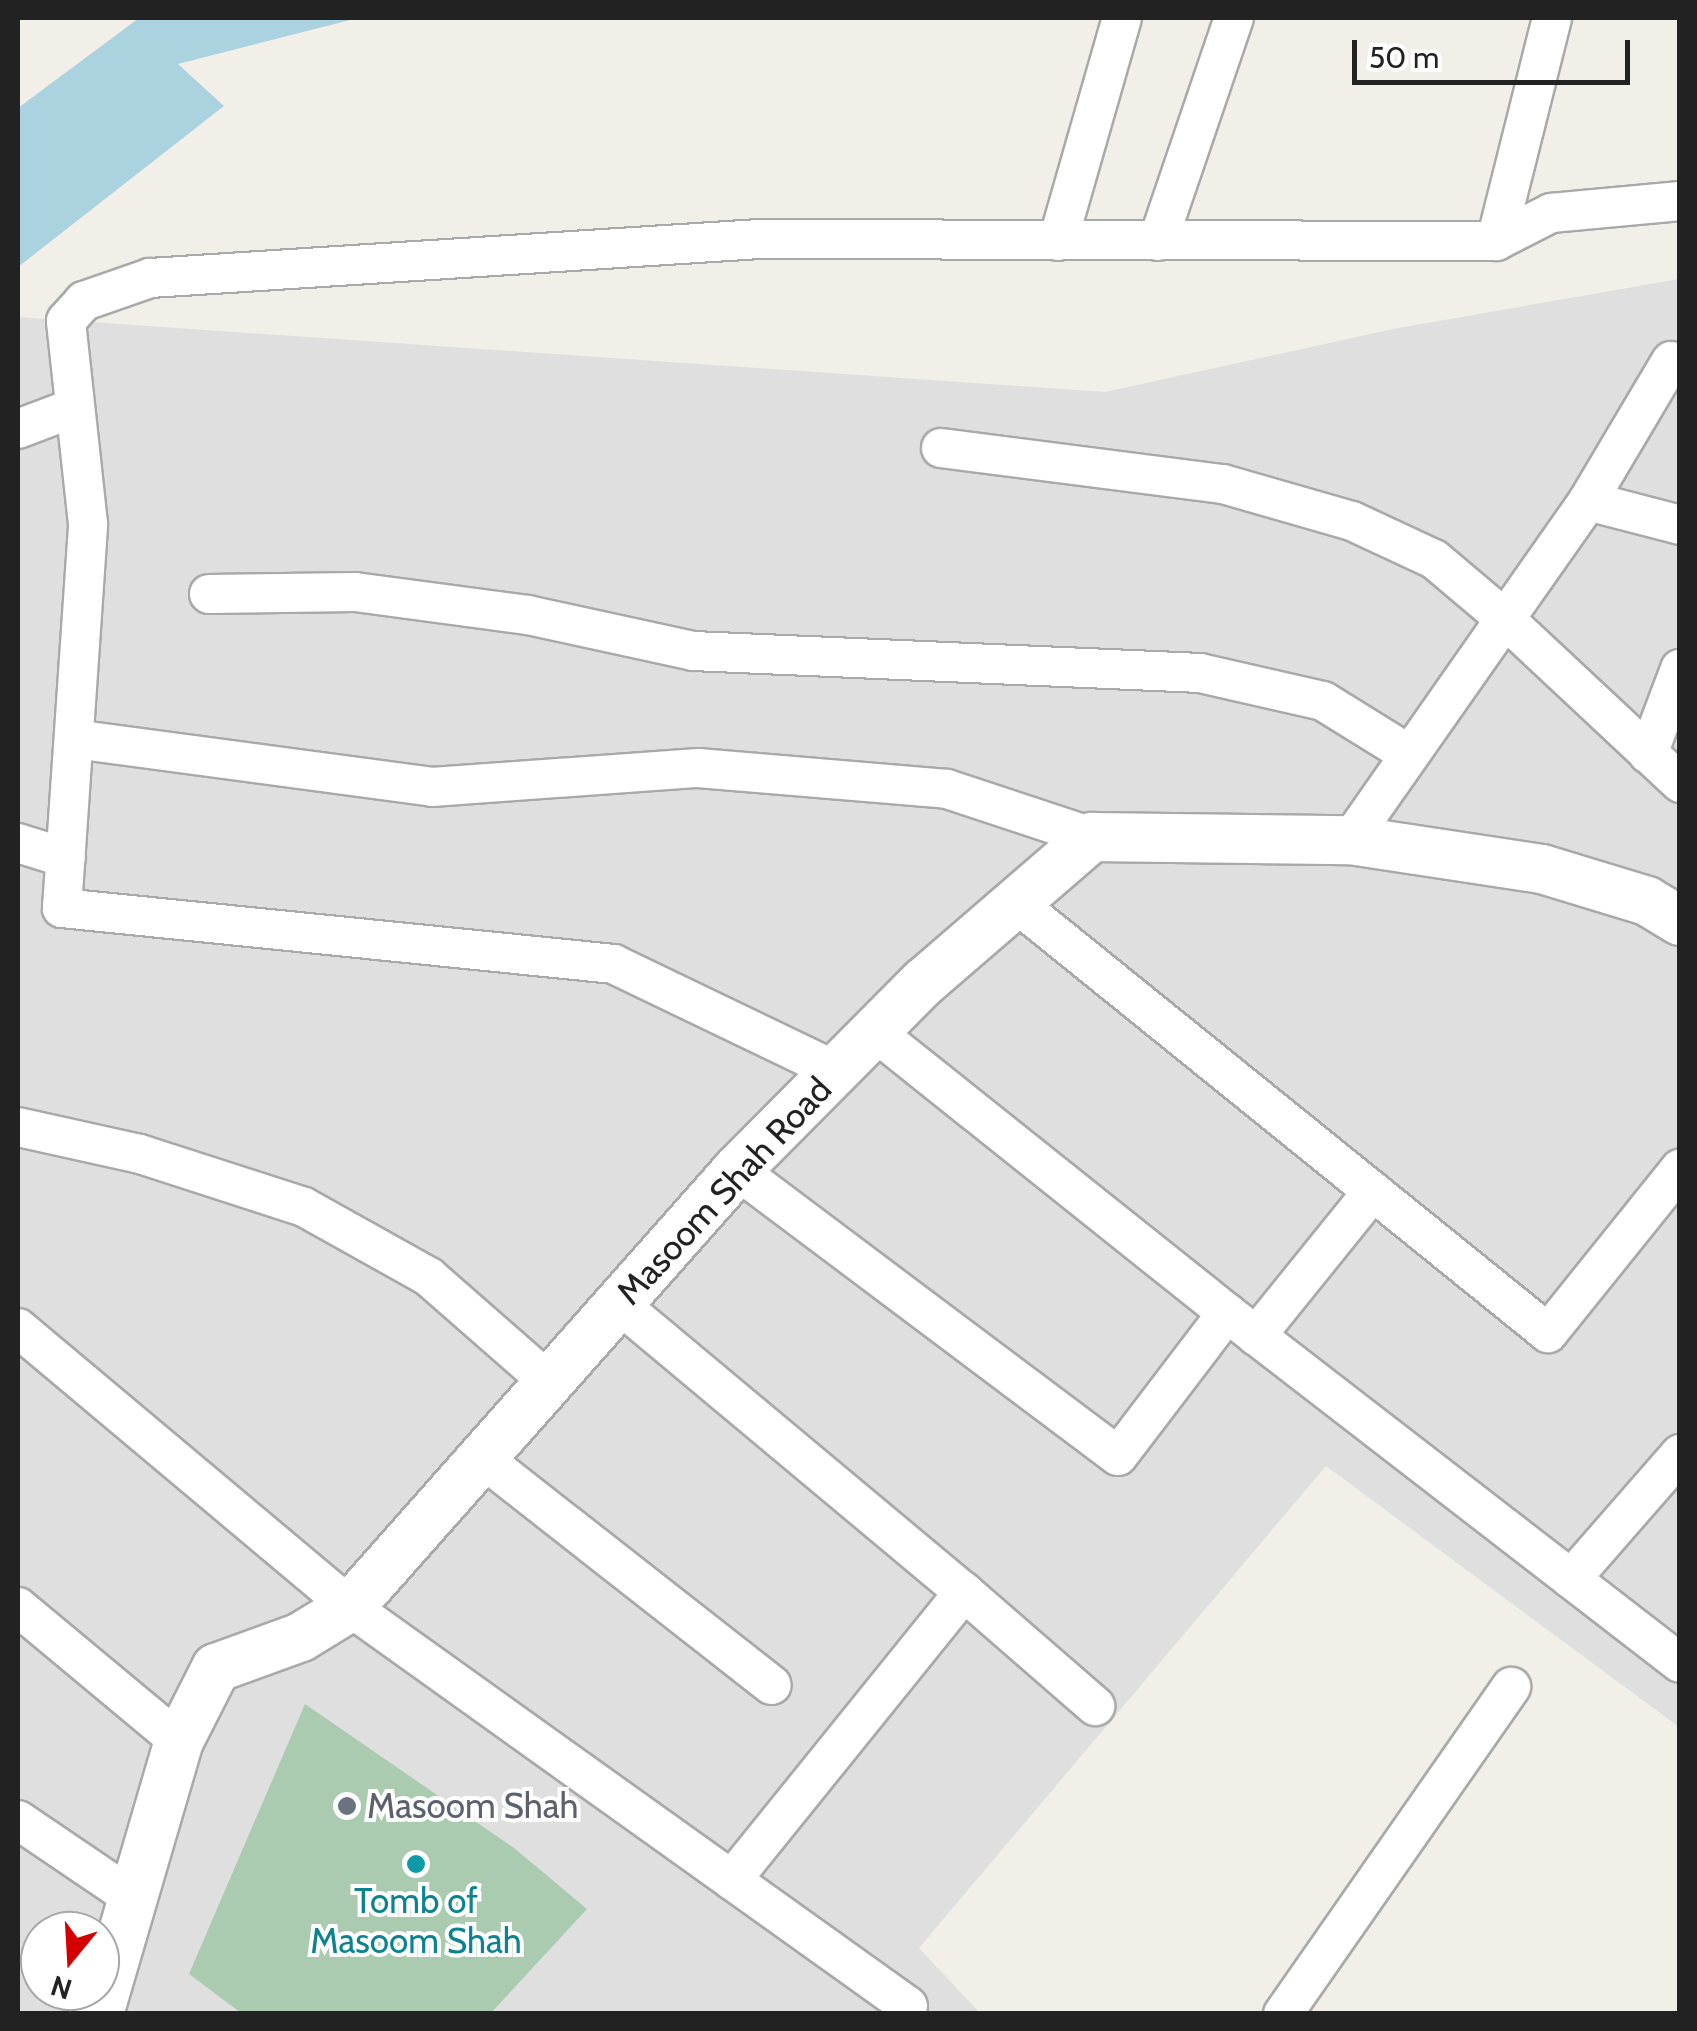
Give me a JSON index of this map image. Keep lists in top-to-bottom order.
{
  "streets": {
    "street": ["Masoom Shah Road"]
  },
  "places": ["Masoom Shah", "Tomb of Masoom Shah"],
  "scale_bar": "50 m",
  "north": "bottom"
}
